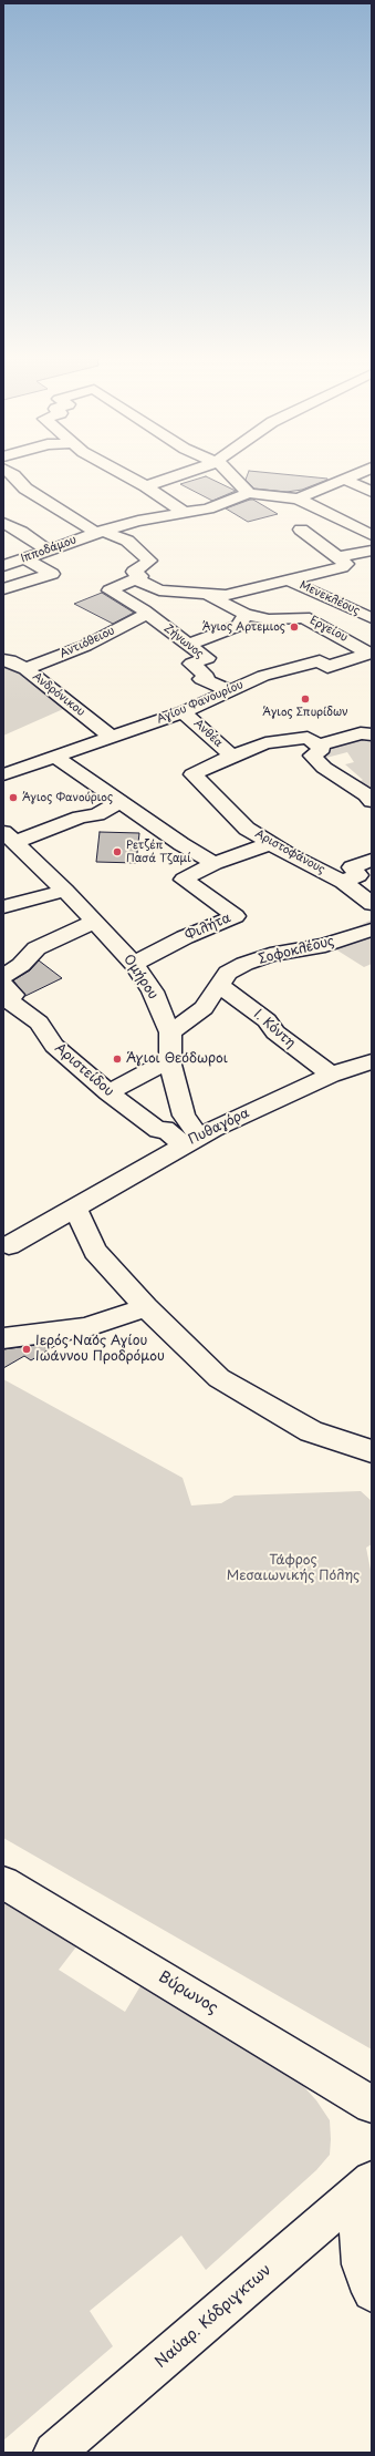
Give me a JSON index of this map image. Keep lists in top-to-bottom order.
{
  "streets": {
    "street": [
      "Ιπποδάμου",
      "Μενεκλέους",
      "Εργείου",
      "Ζήνωνος",
      "Αντιόθειου",
      "Ανδρόνικου",
      "Αγίου Φανουρίου",
      "Ανθέα",
      "Αριστοφάνους",
      "Φιλήτα",
      "Σοφοκλέους",
      "Ομήρου",
      "Ι. Κόντη",
      "Αριστείδου",
      "Πυθαγόρα",
      "Βύρωνος",
      "Ναύαρ. Κόδριγκτων"
    ]
  },
  "crossings": [
    ["Εργείου", "Αγίου Φανουρίου"],
    ["Ζήνωνος", "Αντιόθειου"],
    ["Ζήνωνος", "Αγίου Φανουρίου"],
    ["Αντιόθειου", "Ανδρόνικου"],
    ["Ανδρόνικου", "Αγίου Φανουρίου"],
    ["Αγίου Φανουρίου", "Ανθέα"],
    ["Ανθέα", "Αριστοφάνους"],
    ["Αριστοφάνους", "Φιλήτα"],
    ["Φιλήτα", "Ομήρου"],
    ["Σοφοκλέους", "Ομήρου"],
    ["Σοφοκλέους", "Ι. Κόντη"],
    ["Ομήρου", "Αριστείδου"],
    ["Ομήρου", "Πυθαγόρα"],
    ["Ι. Κόντη", "Πυθαγόρα"],
    ["Αριστείδου", "Πυθαγόρα"]
  ],
  "parks": ["Τάφρος Μεσαιωνικής Πόλης"],
  "places": [
    "Άγιος Αρτεμιος",
    "Άγιος Σπυρίδων",
    "Άγιος Φανούριος",
    "Ρετζέπ Πασά Τζαμί",
    "Άγιοι Θεόδωροι",
    "Ιερός Ναός Αγίου Ιωάννου Προδρόμου"
  ]
}
